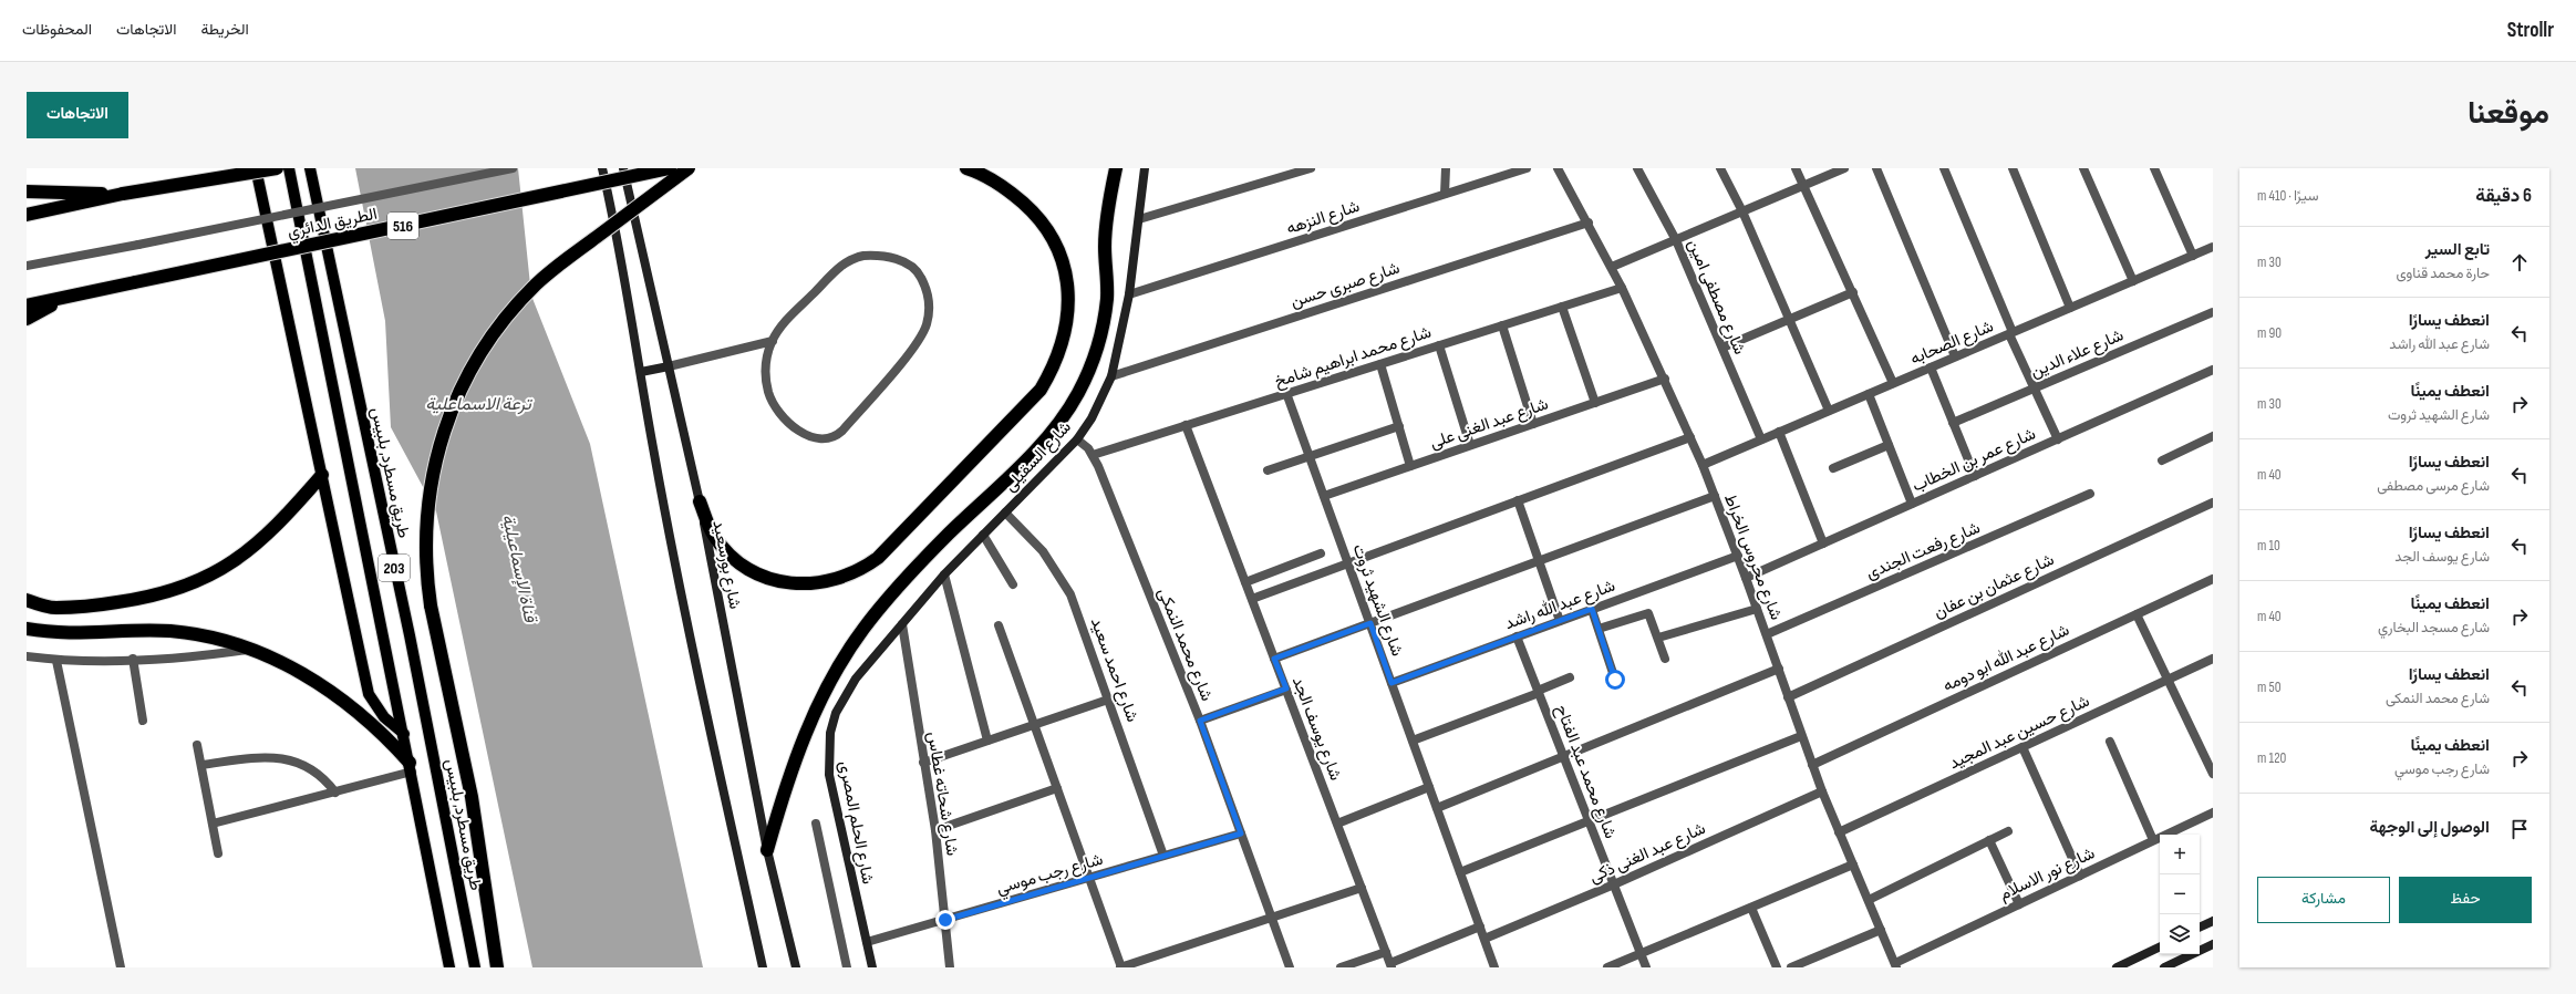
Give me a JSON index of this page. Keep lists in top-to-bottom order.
{
  "streets": {
    "highway": ["الطريق الدائري", "516"],
    "main road": [
      "شارع السقيلى",
      "طريق مسطرد, بلبيس",
      "شارع بورسعيد",
      "203",
      "شارع الحلم المصرى"
    ],
    "street": [
      "شارع النزهه",
      "شارع صبرى حسن",
      "شارع مصطفى امين",
      "شارع الصحابه",
      "شارع علاء الدين",
      "شارع محمد ابراهيم شامخ",
      "شارع عبد الغنى على",
      "شارع عمر بن الخطاب",
      "شارع رفعت الجندى",
      "شارع محروس الخراط",
      "شارع عثمان بن عفان",
      "شارع الشهيد ثروت",
      "شارع عبد الله راشد",
      "شارع محمد النمكى",
      "شارع عبد الله ابو دومه",
      "شارع احمد سعيد",
      "شارع يوسف الجد",
      "شارع حسين عبد المجيد",
      "شارع محمد عبد الفتاح",
      "شارع شحاته غطاس",
      "شارع عبد الغنى ذكى",
      "شارع رجب موسي",
      "شارع نور الاسلام"
    ]
  },
  "crossings": [
    ["شارع النزهه", "شارع السقيلى"],
    ["شارع صبرى حسن", "شارع السقيلى"],
    ["شارع صبرى حسن", "شارع محروس الخراط"],
    ["شارع مصطفى امين", "شارع الصحابه"],
    ["شارع الصحابه", "شارع محروس الخراط"],
    ["شارع محمد ابراهيم شامخ", "شارع محروس الخراط"],
    ["شارع محمد ابراهيم شامخ", "شارع الشهيد ثروت"],
    ["شارع محمد ابراهيم شامخ", "شارع محمد النمكى"],
    ["شارع محمد ابراهيم شامخ", "شارع يوسف الجد"],
    ["شارع عبد الغنى على", "شارع محروس الخراط"],
    ["شارع عبد الغنى على", "شارع الشهيد ثروت"],
    ["شارع السقيلى", "شارع محمد النمكى"],
    ["شارع السقيلى", "شارع احمد سعيد"],
    ["شارع السقيلى", "شارع شحاته غطاس"],
    ["شارع السقيلى", "شارع الحلم المصرى"],
    ["شارع عمر بن الخطاب", "شارع محروس الخراط"],
    ["شارع رفعت الجندى", "شارع محروس الخراط"],
    ["شارع محروس الخراط", "شارع عثمان بن عفان"],
    ["شارع محروس الخراط", "شارع عبد الله راشد"],
    ["شارع محروس الخراط", "شارع عبد الله ابو دومه"],
    ["شارع محروس الخراط", "شارع حسين عبد المجيد"],
    ["شارع محروس الخراط", "شارع عبد الغنى ذكى"],
    ["شارع محروس الخراط", "شارع نور الاسلام"],
    ["شارع الشهيد ثروت", "شارع عبد الله راشد"],
    ["شارع الشهيد ثروت", "شارع عبد الغنى ذكى"],
    ["شارع عبد الله راشد", "شارع محمد عبد الفتاح"],
    ["شارع محمد النمكى", "شارع رجب موسي"],
    ["شارع احمد سعيد", "شارع رجب موسي"],
    ["شارع محمد عبد الفتاح", "شارع عبد الغنى ذكى"],
    ["شارع شحاته غطاس", "شارع الحلم المصرى"],
    ["شارع شحاته غطاس", "شارع رجب موسي"],
    ["شارع الحلم المصرى", "شارع رجب موسي"]
  ],
  "water": ["ترعة الاسماعلية", "قناة الإسماعيلية"],
  "page": {
    "header": "Strollr",
    "nav": ["الخريطة", "الاتجاهات", "المحفوظات"],
    "title": "موقعنا",
    "buttons": [
      "الاتجاهات",
      ["حفظ", "مشاركة"]
    ],
    "heading": ["6 دقيقة", "سيرًا · 410 m"],
    "list": [
      ["تابع السير", "حارة محمد قناوى", "30 m"],
      ["انعطف يسارًا", "شارع عبد الله راشد", "90 m"],
      ["انعطف يمينًا", "شارع الشهيد ثروت", "30 m"],
      ["انعطف يسارًا", "شارع مرسى مصطفى", "40 m"],
      ["انعطف يسارًا", "شارع يوسف الجد", "10 m"],
      ["انعطف يمينًا", "شارع مسجد البخاري", "40 m"],
      ["انعطف يسارًا", "شارع محمد النمكى", "50 m"],
      ["انعطف يمينًا", "شارع رجب موسي", "120 m"],
      "الوصول إلى الوجهة"
    ],
    "map_buttons": ["+", "−"]
  }
}
